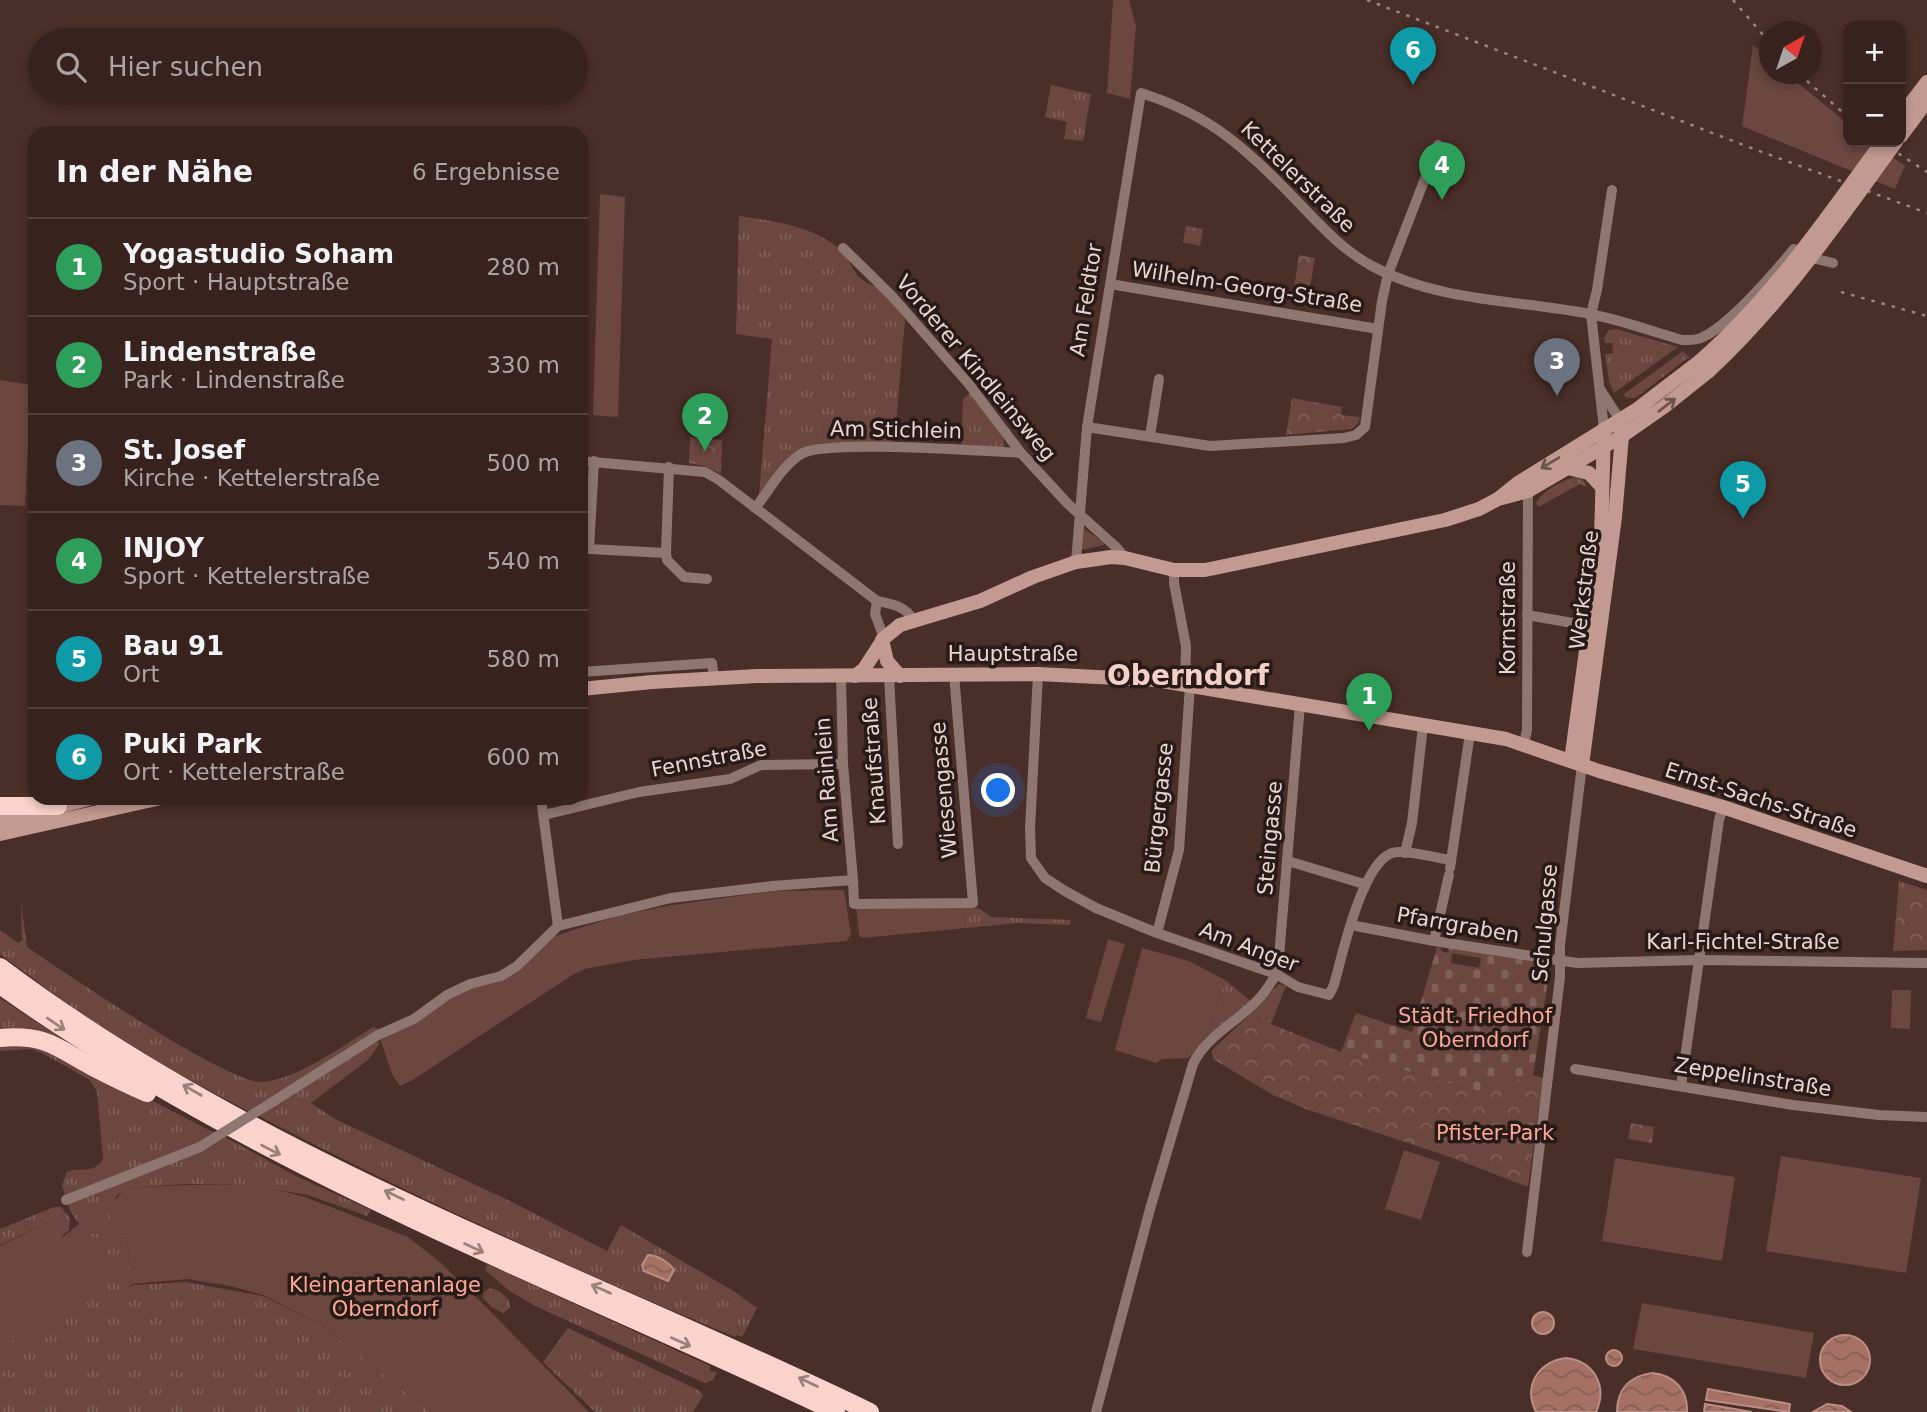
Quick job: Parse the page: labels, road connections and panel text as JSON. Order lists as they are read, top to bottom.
{
  "streets": {
    "main road": ["Werkstraße", "Hauptstraße", "Ernst-Sachs-Straße"],
    "street": [
      "Kettelerstraße",
      "Wilhelm-Georg-Straße",
      "Am Feldtor",
      "Vorderer Kindleinsweg",
      "Am Stichlein",
      "Kornstraße",
      "Fennstraße",
      "Knaufstraße",
      "Am Rainlein",
      "Wiesengasse",
      "Bürgergasse",
      "Steingasse",
      "Schulgasse",
      "Pfarrgraben",
      "Karl-Fichtel-Straße",
      "Am Anger",
      "Zeppelinstraße"
    ]
  },
  "crossings": [
    ["Kettelerstraße", "Am Feldtor"],
    ["Wilhelm-Georg-Straße", "Am Feldtor"],
    ["Am Feldtor", "Vorderer Kindleinsweg"],
    ["Vorderer Kindleinsweg", "Am Stichlein"],
    ["Werkstraße", "Hauptstraße"],
    ["Werkstraße", "Ernst-Sachs-Straße"],
    ["Werkstraße", "Schulgasse"],
    ["Kornstraße", "Hauptstraße"],
    ["Hauptstraße", "Knaufstraße"],
    ["Hauptstraße", "Am Rainlein"],
    ["Hauptstraße", "Wiesengasse"],
    ["Hauptstraße", "Ernst-Sachs-Straße"],
    ["Hauptstraße", "Bürgergasse"],
    ["Hauptstraße", "Steingasse"],
    ["Hauptstraße", "Schulgasse"],
    ["Hauptstraße", "Am Anger"],
    ["Fennstraße", "Am Rainlein"],
    ["Am Rainlein", "Wiesengasse"],
    ["Ernst-Sachs-Straße", "Schulgasse"],
    ["Bürgergasse", "Am Anger"],
    ["Steingasse", "Am Anger"],
    ["Schulgasse", "Pfarrgraben"],
    ["Schulgasse", "Karl-Fichtel-Straße"],
    ["Pfarrgraben", "Karl-Fichtel-Straße"],
    ["Pfarrgraben", "Am Anger"]
  ],
  "districts": ["Oberndorf"],
  "parks": ["Städt. Friedhof Oberndorf", "Pfister-Park", "Kleingartenanlage Oberndorf"],
  "north": "top right",
  "page": {
    "map_buttons": ["+", "−"],
    "pins": [
      "6",
      "4",
      "3",
      "2",
      "5",
      "1"
    ],
    "search": "Hier suchen",
    "heading": ["In der Nähe", "6 Ergebnisse"],
    "list": [
      {
        "mark": "1",
        "name": "Yogastudio Soham",
        "note": "Sport · Hauptstraße",
        "value": "280 m"
      },
      {
        "mark": "2",
        "name": "Lindenstraße",
        "note": "Park · Lindenstraße",
        "value": "330 m"
      },
      {
        "mark": "3",
        "name": "St. Josef",
        "note": "Kirche · Kettelerstraße",
        "value": "500 m"
      },
      {
        "mark": "4",
        "name": "INJOY",
        "note": "Sport · Kettelerstraße",
        "value": "540 m"
      },
      {
        "mark": "5",
        "name": "Bau 91",
        "note": "Ort",
        "value": "580 m"
      },
      {
        "mark": "6",
        "name": "Puki Park",
        "note": "Ort · Kettelerstraße",
        "value": "600 m"
      }
    ]
  }
}
